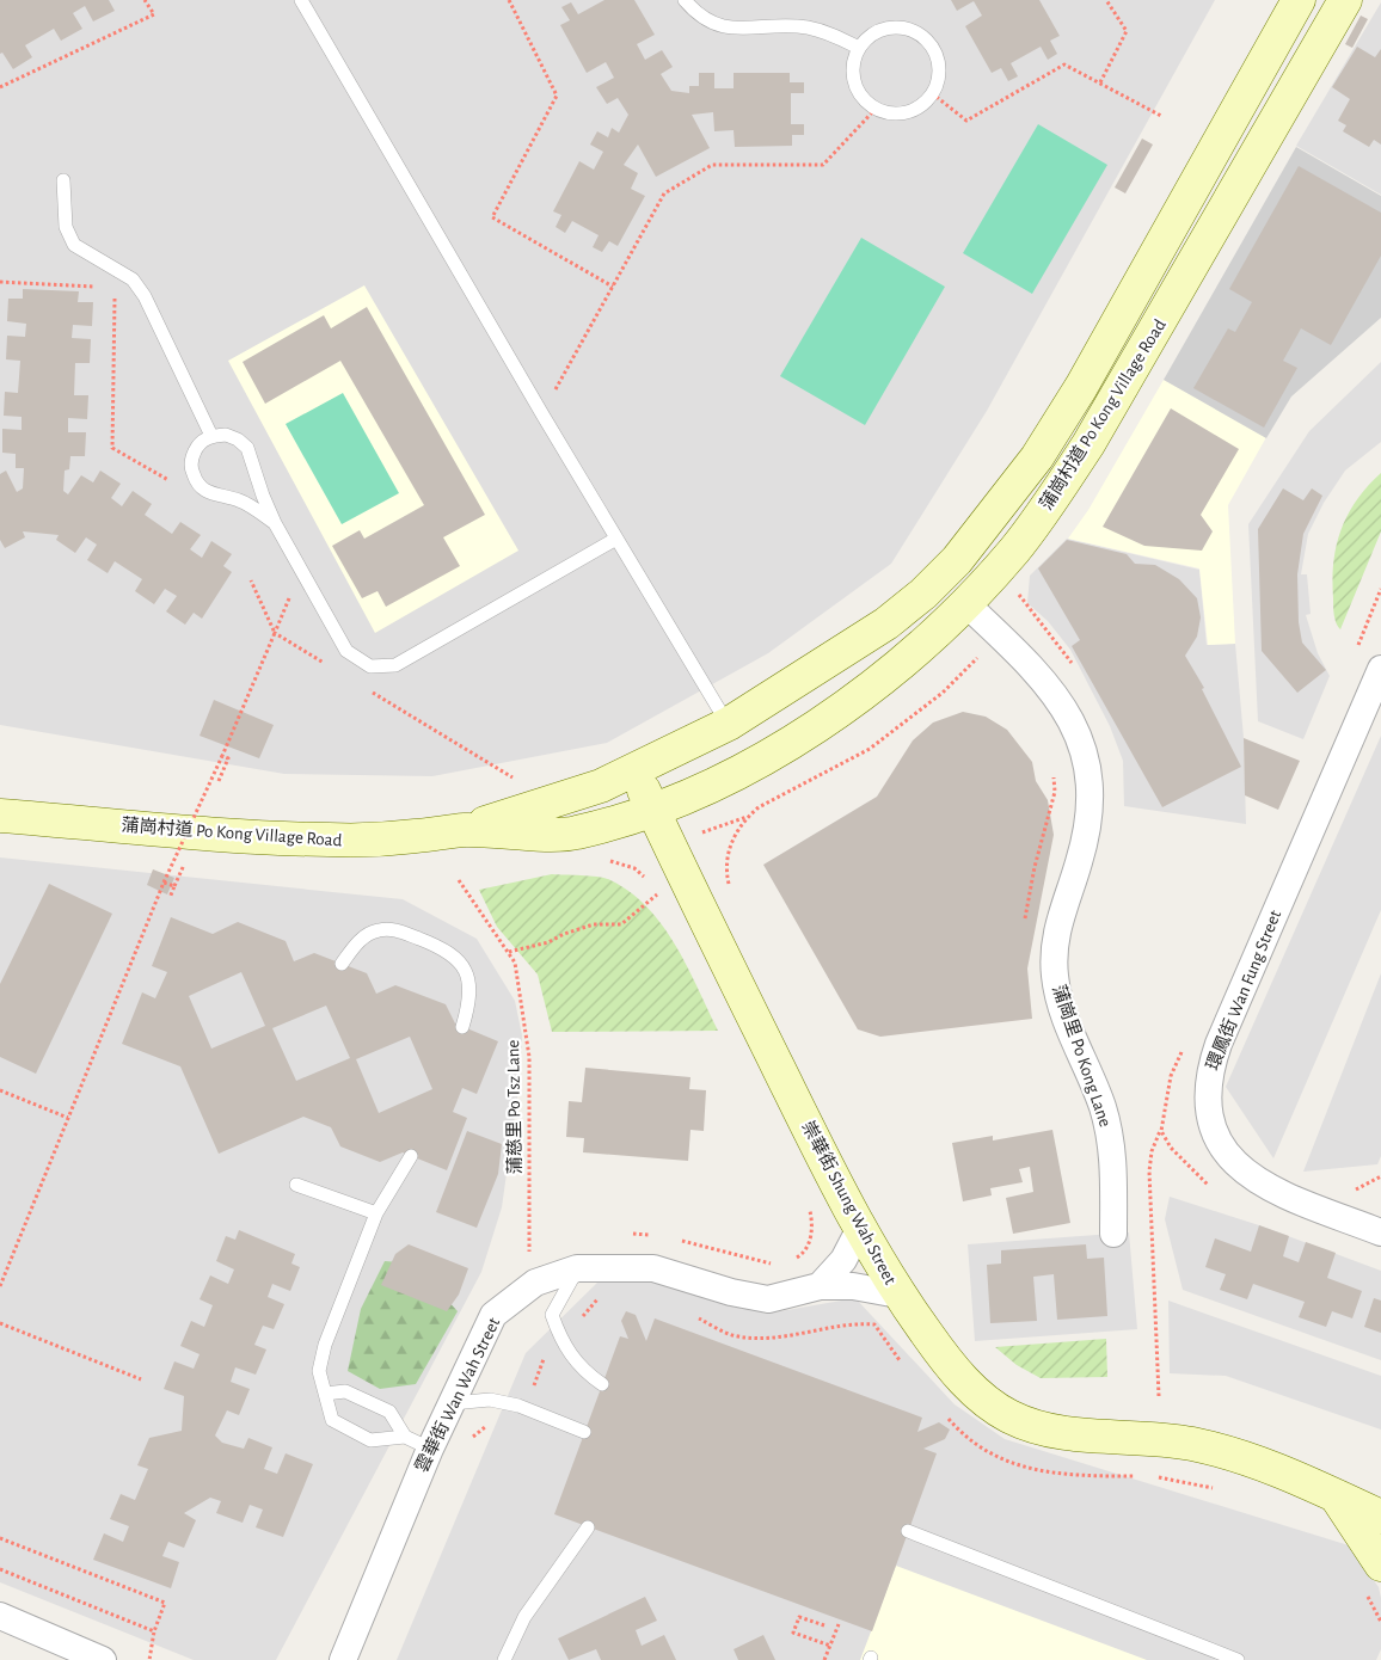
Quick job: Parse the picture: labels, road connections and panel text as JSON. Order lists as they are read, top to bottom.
{
  "streets": {
    "main road": ["蒲崗村道 Po Kong Village Road", "崇華街 Shung Wah Street"],
    "street": ["環鳳街 Wan Fung Street", "蒲崗里 Po Kong Lane", "雲華街 Wan Wah Street"],
    "path": ["蒲慈里 Po Tsz Lane"]
  },
  "crossings": [
    ["蒲崗村道 Po Kong Village Road", "蒲崗里 Po Kong Lane"],
    ["蒲崗村道 Po Kong Village Road", "崇華街 Shung Wah Street"],
    ["崇華街 Shung Wah Street", "雲華街 Wan Wah Street"]
  ]
}
